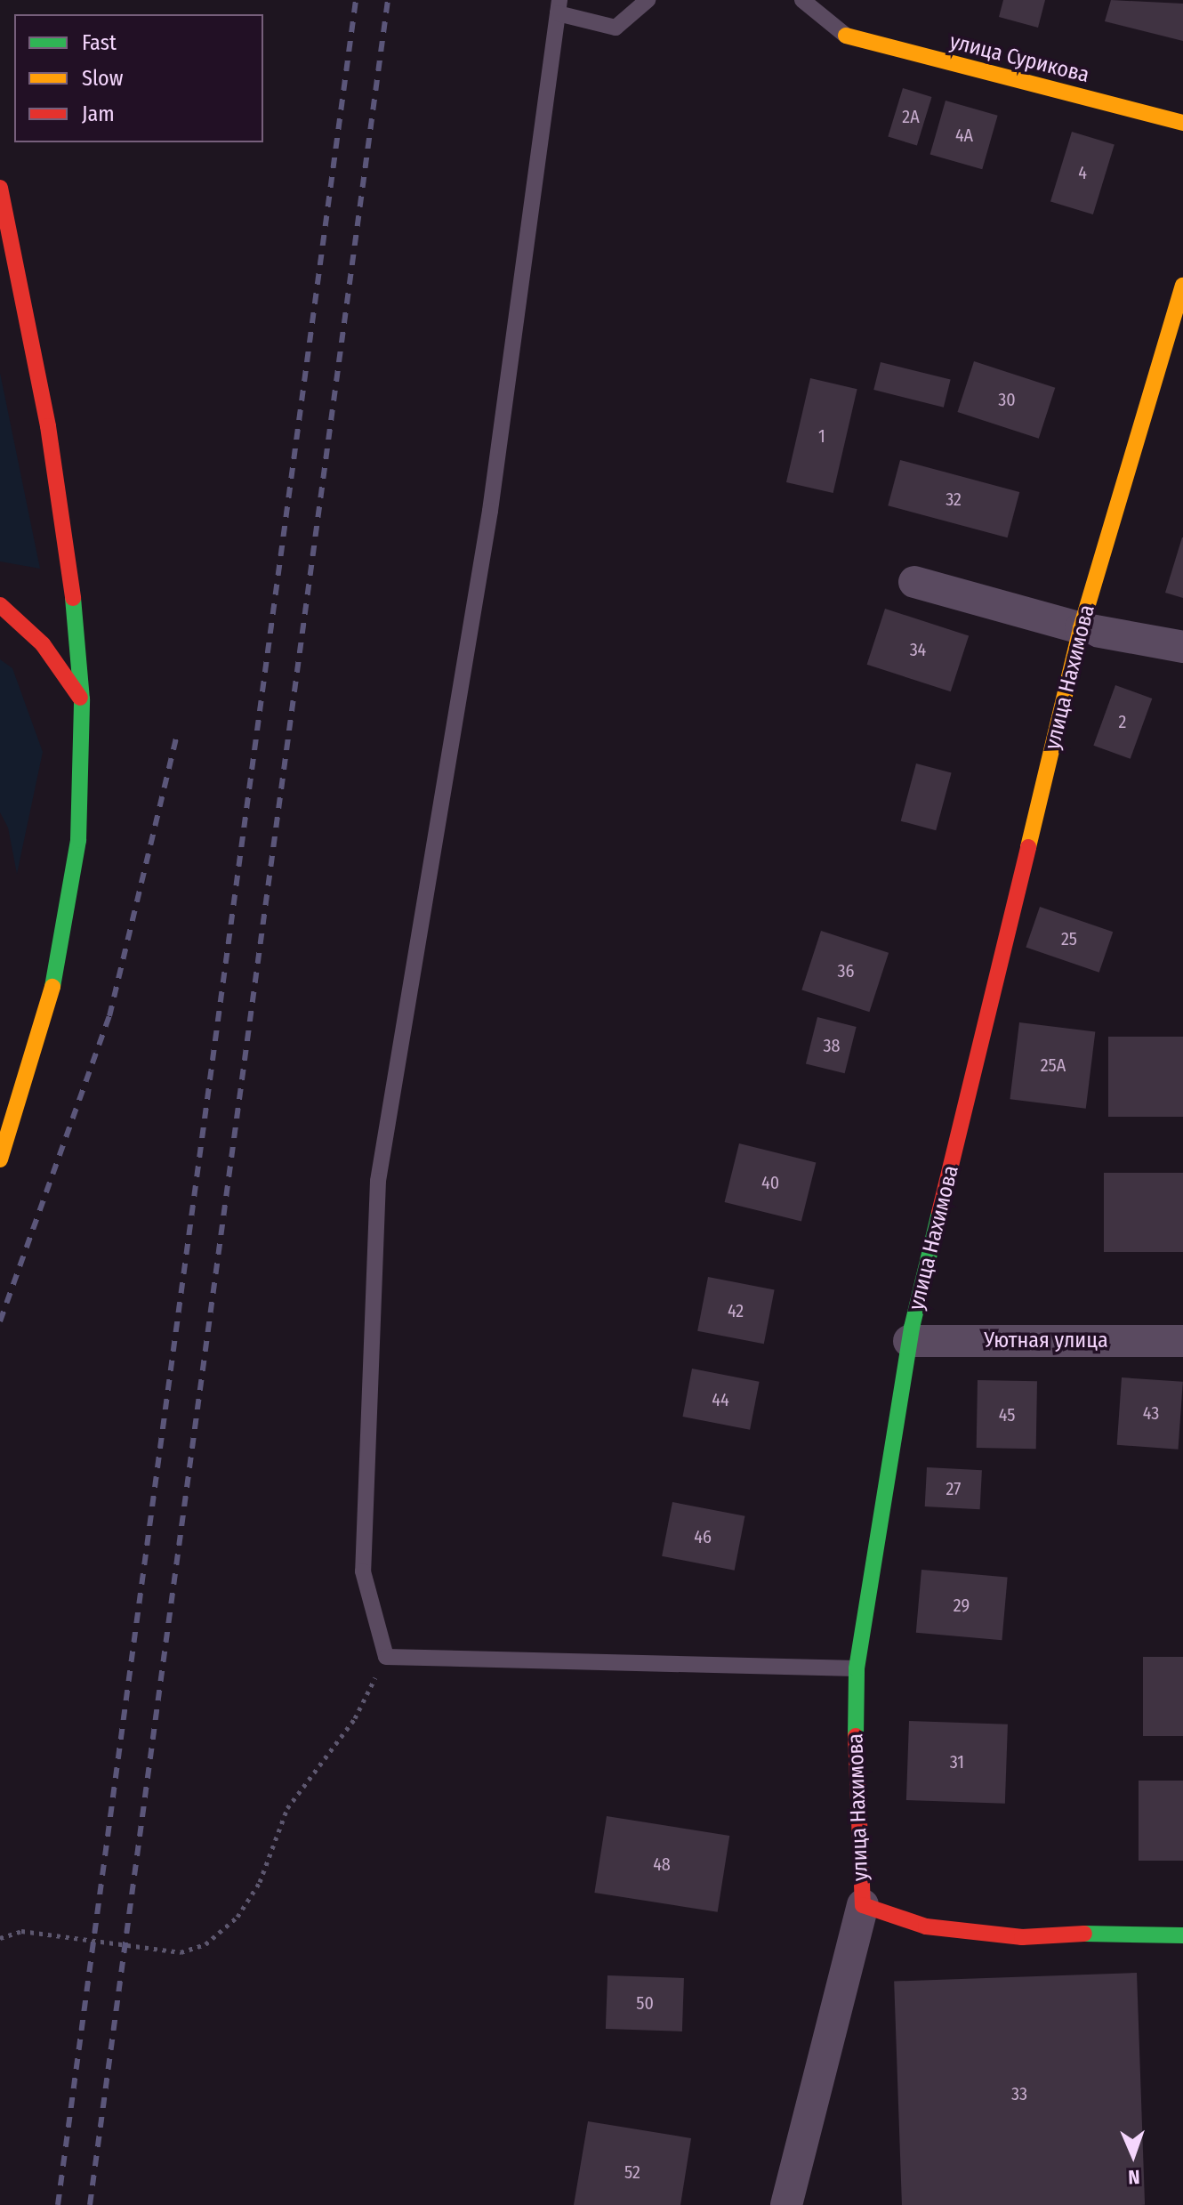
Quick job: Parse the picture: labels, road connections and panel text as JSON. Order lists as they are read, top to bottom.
{
  "streets": {
    "street": ["улица Сурикова", "улица Нахимова", "Уютная улица"]
  },
  "crossings": [
    ["улица Нахимова", "Уютная улица"]
  ],
  "house_numbers": [
    "2А",
    "4А",
    "4",
    "30",
    "1",
    "32",
    "34",
    "2",
    "25",
    "36",
    "38",
    "25А",
    "40",
    "42",
    "44",
    "43",
    "45",
    "27",
    "46",
    "29",
    "31",
    "48",
    "50",
    "33",
    "52"
  ],
  "legend": ["Fast", "Slow", "Jam"],
  "north": "bottom"
}
